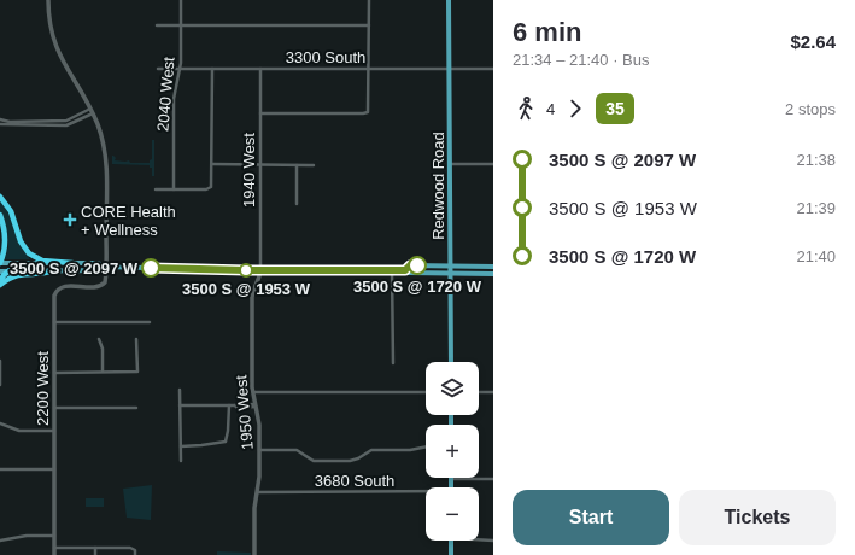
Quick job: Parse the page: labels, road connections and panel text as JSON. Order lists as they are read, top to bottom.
{
  "streets": {
    "main road": ["Redwood Road"],
    "street": [
      "3300 South",
      "2040 West",
      "1940 West",
      "2200 West",
      "1950 West",
      "3680 South"
    ]
  },
  "crossings": [
    ["3300 South", "2040 West"],
    ["3300 South", "1940 West"],
    ["3300 South", "Redwood Road"],
    ["1940 West", "1950 West"],
    ["1950 West", "3680 South"]
  ],
  "places": {
    "health": ["CORE Health + Wellness"],
    "other": ["3500 S @ 1720 W", "3500 S @ 2097 W", "3500 S @ 1953 W"]
  },
  "lines": ["bus line 35"],
  "page": {
    "heading": ["6 min", "21:34 – 21:40 · Bus", "$2.64"],
    "legs": ["4", "35", "2 stops"],
    "list": [
      {
        "name": "3500 S @ 2097 W",
        "value": "21:38"
      },
      {
        "name": "3500 S @ 1953 W",
        "value": "21:39"
      },
      {
        "name": "3500 S @ 1720 W",
        "value": "21:40"
      }
    ],
    "map_buttons": ["+", "−"],
    "buttons": ["Start", "Tickets"]
  }
}
